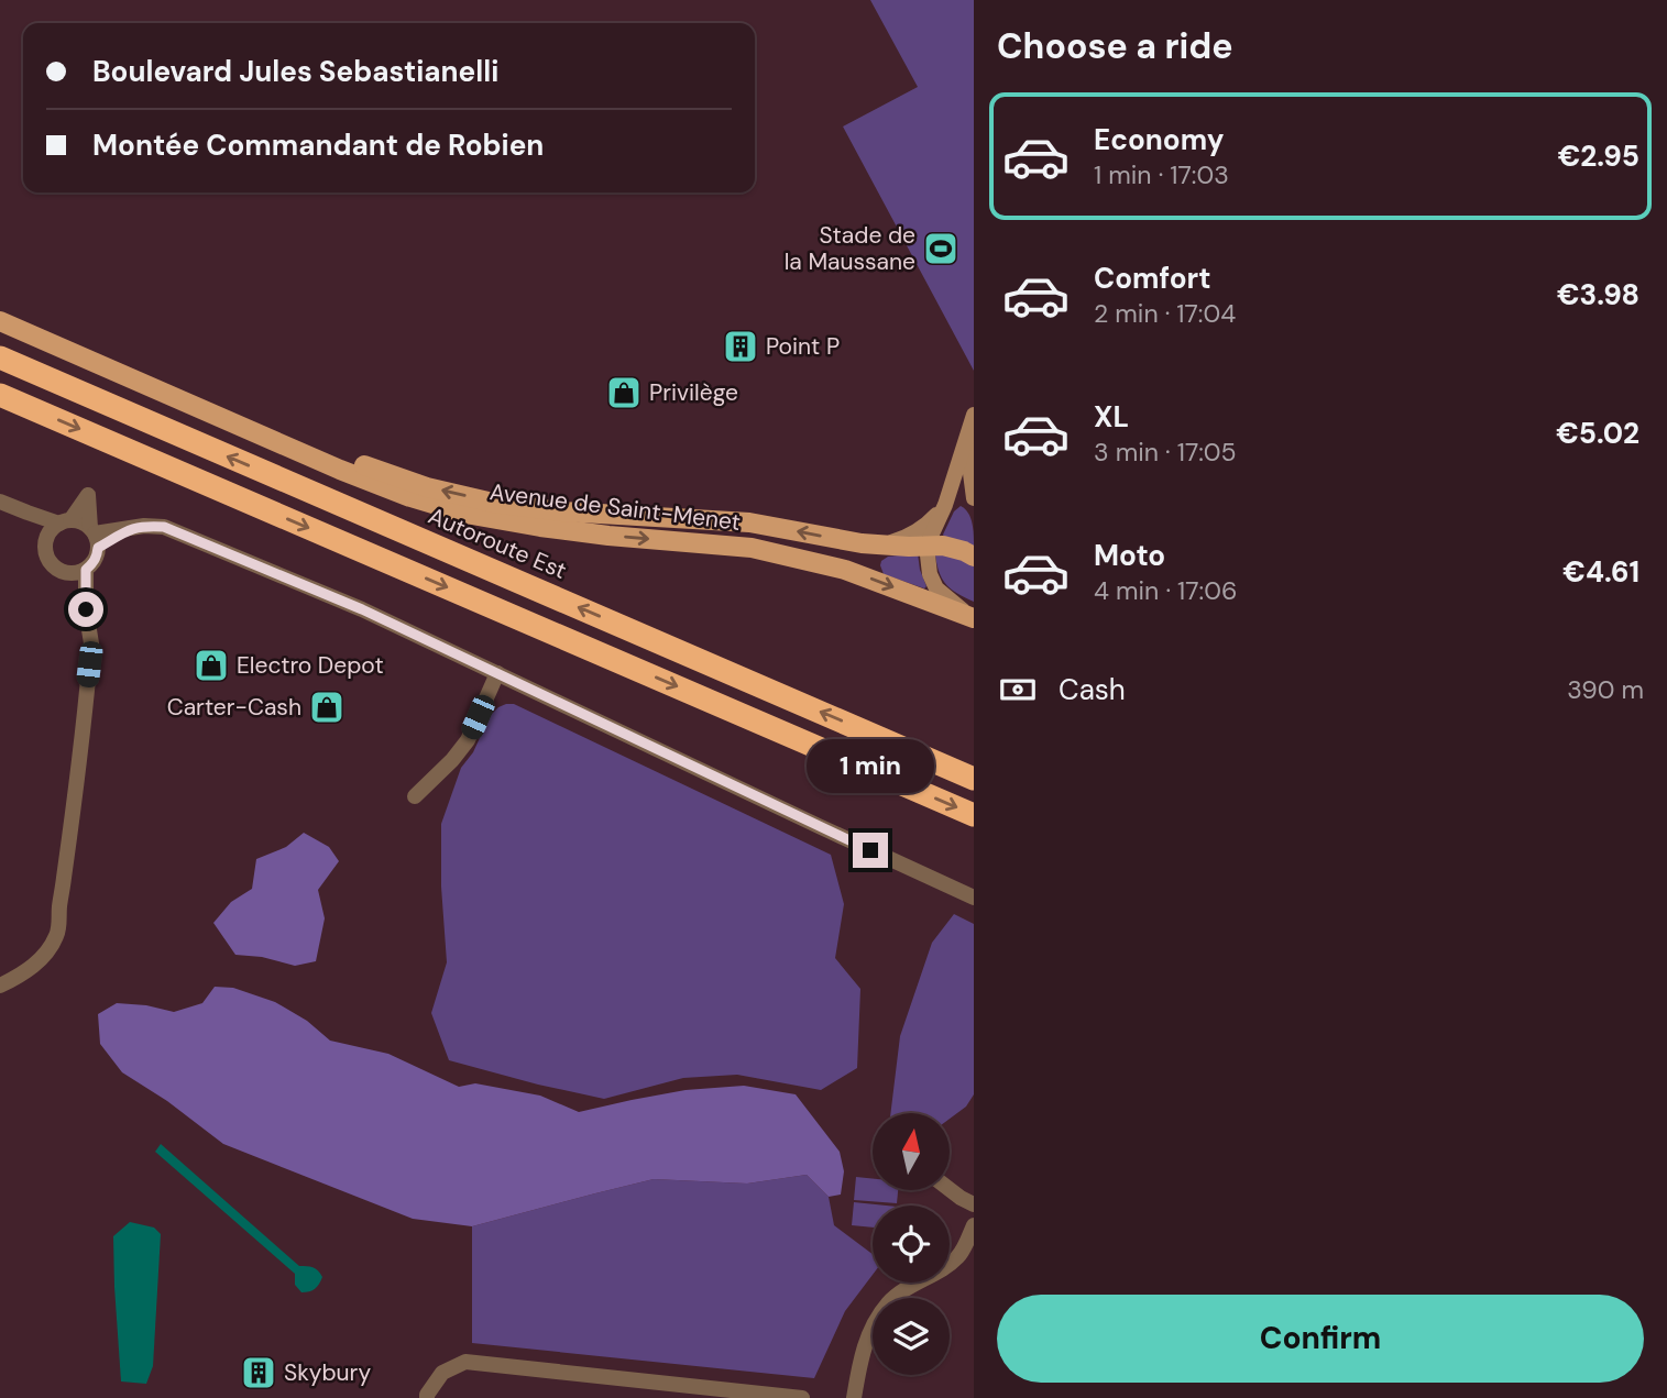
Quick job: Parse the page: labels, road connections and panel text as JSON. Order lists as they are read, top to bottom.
{
  "streets": {
    "highway": ["Autoroute Est"],
    "main road": ["Avenue de Saint-Menet"]
  },
  "places": {
    "sports": ["Stade de la Maussane"],
    "building": ["Point P", "Skybury"],
    "shop": ["Privilège", "Electro Depot", "Carter-Cash"]
  },
  "north": "top",
  "page": {
    "heading": "Choose a ride",
    "banner": ["Boulevard Jules Sebastianelli", "Montée Commandant de Robien"],
    "list": [
      {
        "name": "Economy",
        "note": "1 min · 17:03",
        "value": "€2.95"
      },
      {
        "name": "Comfort",
        "note": "2 min · 17:04",
        "value": "€3.98"
      },
      {
        "name": "XL",
        "note": "3 min · 17:05",
        "value": "€5.02"
      },
      {
        "name": "Moto",
        "note": "4 min · 17:06",
        "value": "€4.61"
      }
    ],
    "pay": ["Cash", "390 m"],
    "bubble": "1 min",
    "buttons": "Confirm"
  }
}
